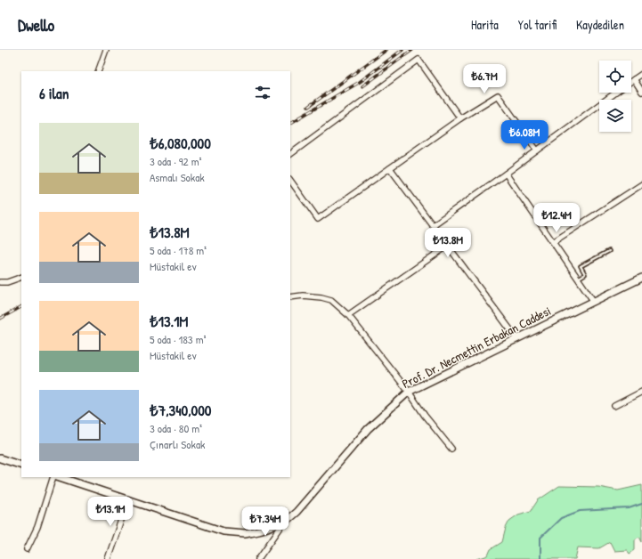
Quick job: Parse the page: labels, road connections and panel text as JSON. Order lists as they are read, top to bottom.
{
  "streets": {
    "street": ["Prof. Dr. Necmettin Erbakan Caddesi"]
  },
  "page": {
    "header": "Dwello",
    "nav": ["Harita", "Yol tarifi", "Kaydedilen"],
    "price": [
      "₺6.7M",
      "₺6.08M",
      "₺12.4M",
      "₺13.8M",
      "₺13.1M",
      "₺7.34M"
    ],
    "heading": "6 ilan",
    "list": [
      {
        "name": "₺6,080,000",
        "note": "3 oda · 92 m² · Asmalı Sokak"
      },
      {
        "name": "₺13.8M",
        "note": "5 oda · 178 m² · Müstakil ev"
      },
      {
        "name": "₺13.1M",
        "note": "5 oda · 183 m² · Müstakil ev"
      },
      {
        "name": "₺7,340,000",
        "note": "3 oda · 80 m² · Çınarlı Sokak"
      }
    ]
  }
}
